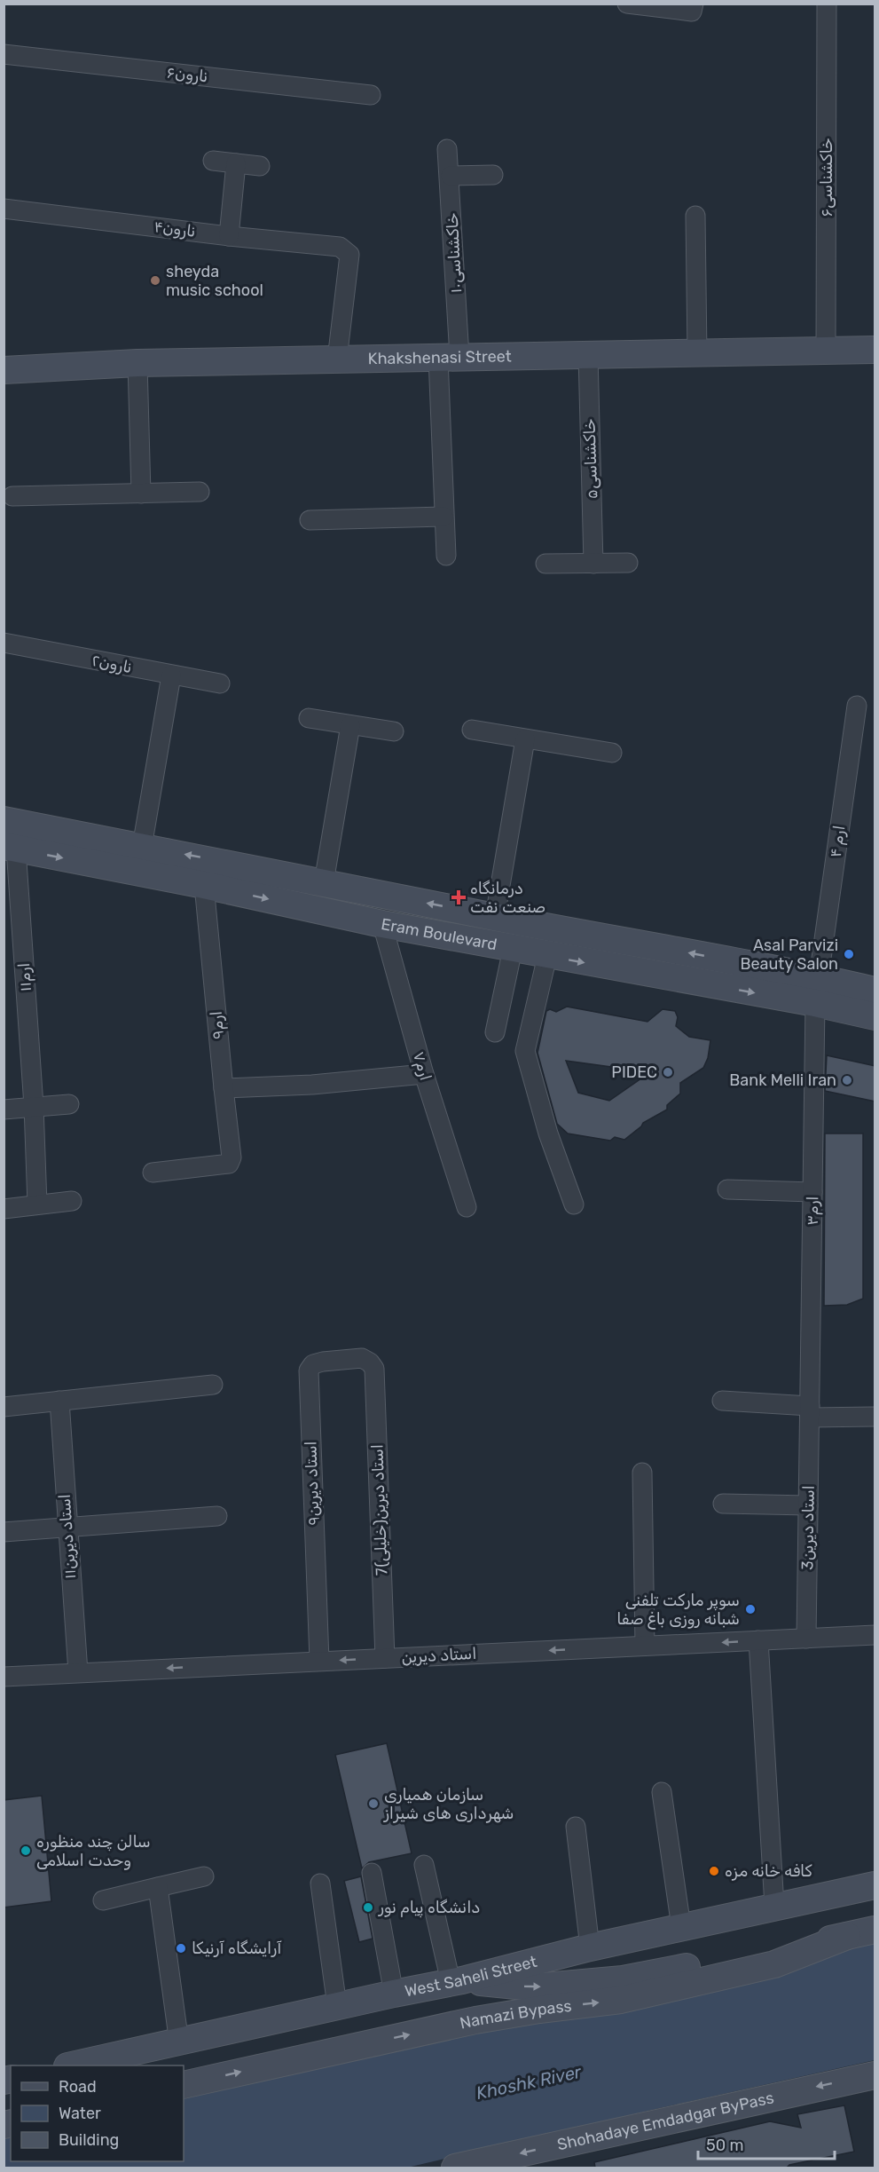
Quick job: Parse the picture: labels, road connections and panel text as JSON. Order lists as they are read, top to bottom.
{
  "streets": {
    "main road": [
      "Khakshenasi Street",
      "Eram Boulevard",
      "West Saheli Street",
      "Namazi Bypass",
      "Shohadaye Emdadgar ByPass"
    ],
    "street": [
      "نارون۶",
      "خاکشناسی۶",
      "نارون۴",
      "خاکشناسی۱۰",
      "خاکشناسی۵",
      "نارون۲",
      "ارم ۴",
      "ارم۱۱",
      "ارم۹",
      "ارم۷",
      "ارم۳",
      "استاد دیرین۹",
      "7استاد دیرین(خلیلی)",
      "3استاد دیرین",
      "استاد دیرین۱۱",
      "استاد دیرین"
    ]
  },
  "crossings": [
    ["خاکشناسی۶", "Khakshenasi Street"],
    ["نارون۴", "Khakshenasi Street"],
    ["خاکشناسی۱۰", "Khakshenasi Street"],
    ["Khakshenasi Street", "خاکشناسی۵"],
    ["ارم ۴", "Eram Boulevard"],
    ["Eram Boulevard", "ارم۱۱"],
    ["Eram Boulevard", "ارم۹"],
    ["Eram Boulevard", "ارم۷"],
    ["Eram Boulevard", "ارم۳"],
    ["ارم۳", "3استاد دیرین"],
    ["استاد دیرین۹", "7استاد دیرین(خلیلی)"],
    ["استاد دیرین۹", "استاد دیرین"],
    ["7استاد دیرین(خلیلی)", "استاد دیرین"],
    ["3استاد دیرین", "استاد دیرین"],
    ["استاد دیرین۱۱", "استاد دیرین"]
  ],
  "one_way": ["استاد دیرین"],
  "water": ["Khoshk River"],
  "places": {
    "other": [
      "sheyda music school",
      "Asal Parvizi Beauty Salon",
      "PIDEC",
      "Bank Melli Iran",
      "سوپر مارکت تلفنی شبانه روزی باغ صفا",
      "سازمان همیاری شهرداری های شیراز",
      "سالن چند منظوره وحدت اسلامی",
      "کافه خانه مزه",
      "دانشگاه پیام نور",
      "آرایشگاه آرنیکا"
    ],
    "health": ["درمانگاه صنعت نفت"]
  },
  "legend": ["Road", "Water", "Building"],
  "scale_bar": "50 m"
}
